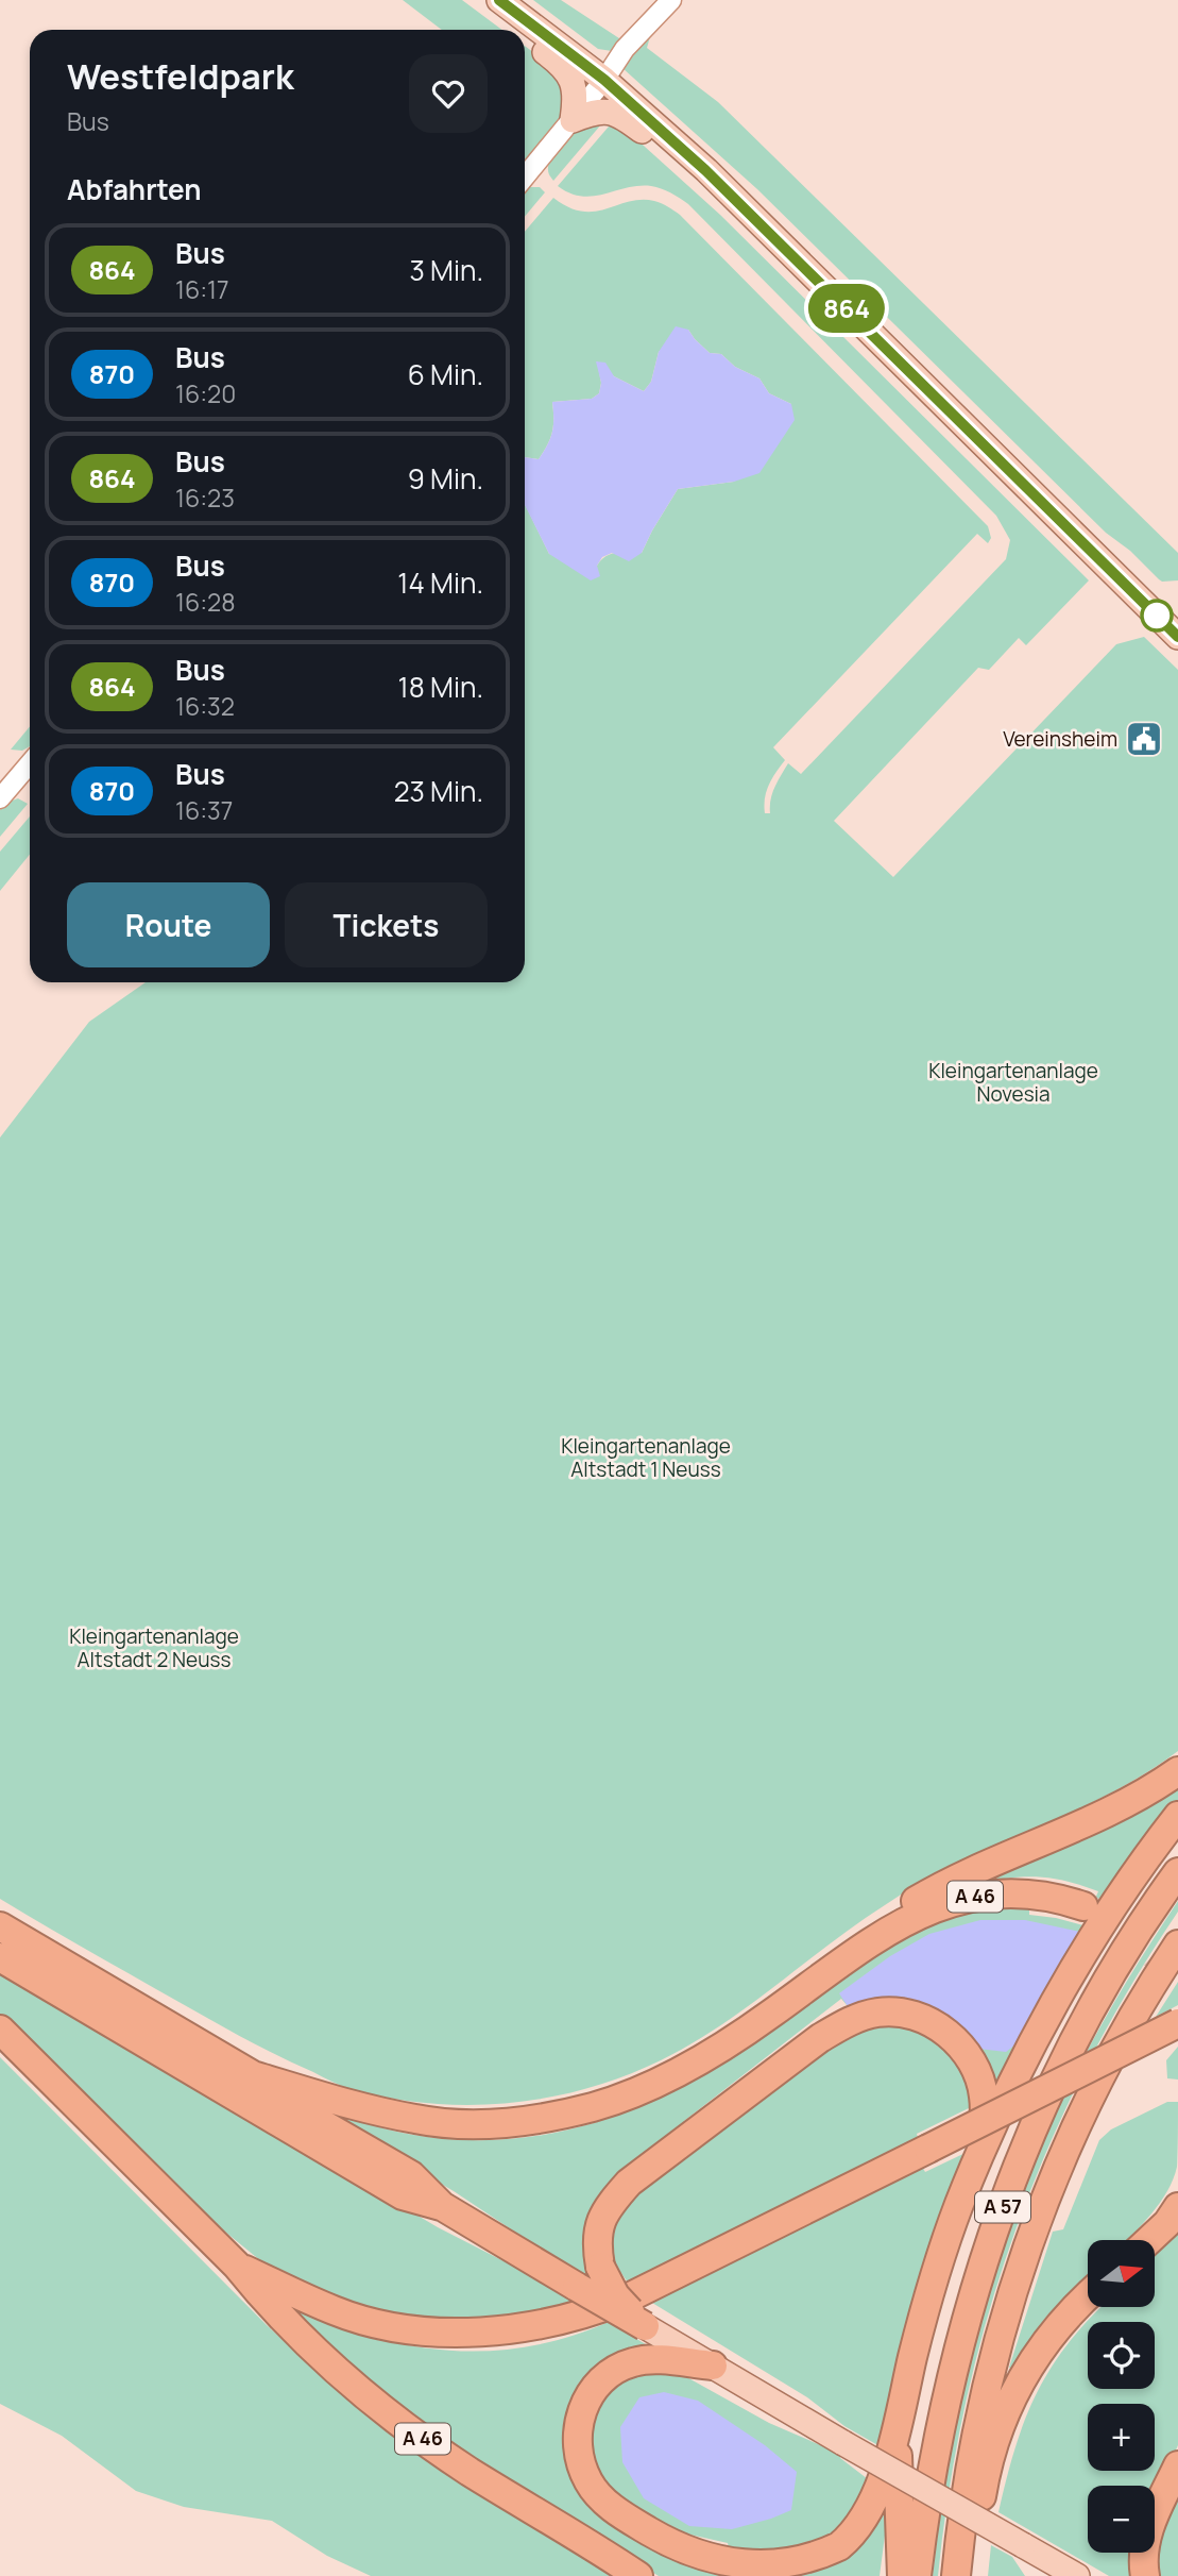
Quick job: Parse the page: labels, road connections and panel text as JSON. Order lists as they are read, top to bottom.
{
  "streets": {
    "highway": ["A 46", "A 57"]
  },
  "parks": ["Kleingartenanlage Novesia", "Kleingartenanlage Altstadt 1 Neuss", "Kleingartenanlage Altstadt 2 Neuss"],
  "places": {
    "public building": ["Vereinsheim"]
  },
  "lines": ["bus line 864"],
  "north": "right",
  "page": {
    "on_map": "864",
    "heading": [
      ["Westfeldpark", "Bus"],
      "Abfahrten"
    ],
    "list": [
      {
        "mark": "864",
        "name": "Bus",
        "note": "16:17",
        "value": "3 Min."
      },
      {
        "mark": "870",
        "name": "Bus",
        "note": "16:20",
        "value": "6 Min."
      },
      {
        "mark": "864",
        "name": "Bus",
        "note": "16:23",
        "value": "9 Min."
      },
      {
        "mark": "870",
        "name": "Bus",
        "note": "16:28",
        "value": "14 Min."
      },
      {
        "mark": "864",
        "name": "Bus",
        "note": "16:32",
        "value": "18 Min."
      },
      {
        "mark": "870",
        "name": "Bus",
        "note": "16:37",
        "value": "23 Min."
      }
    ],
    "buttons": ["Route", "Tickets"],
    "map_buttons": ["+", "−"]
  }
}
